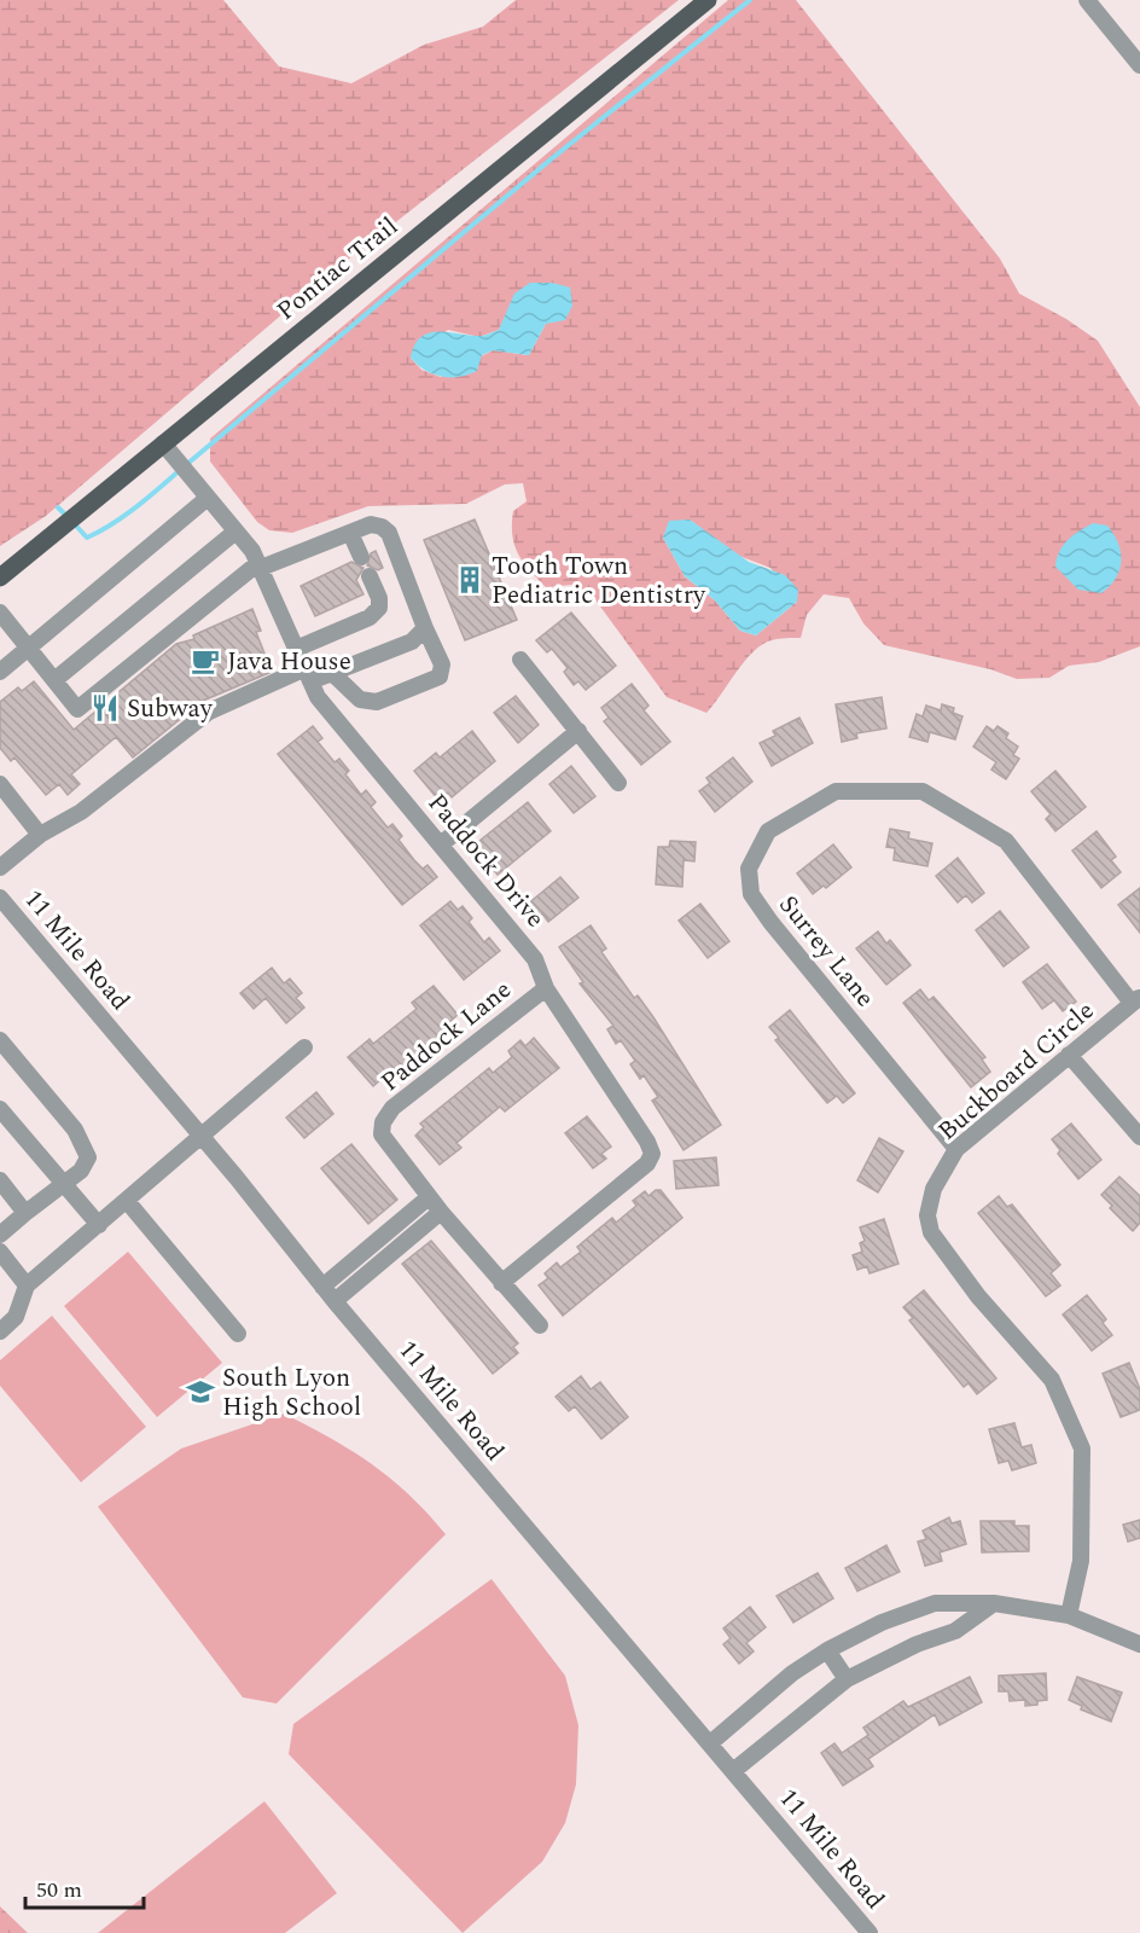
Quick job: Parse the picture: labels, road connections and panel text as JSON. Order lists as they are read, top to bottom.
{
  "streets": {
    "main road": ["Pontiac Trail"],
    "street": [
      "Paddock Drive",
      "11 Mile Road",
      "Surrey Lane",
      "Paddock Lane",
      "Buckboard Circle"
    ]
  },
  "crossings": [
    ["Pontiac Trail", "Paddock Drive"],
    ["Paddock Drive", "Paddock Lane"],
    ["Surrey Lane", "Buckboard Circle"]
  ],
  "places": {
    "building": ["Tooth Town Pediatric Dentistry"],
    "cafe": ["Java House"],
    "restaurant": ["Subway"],
    "school or university": ["South Lyon High School"]
  },
  "scale_bar": "50 m"
}
